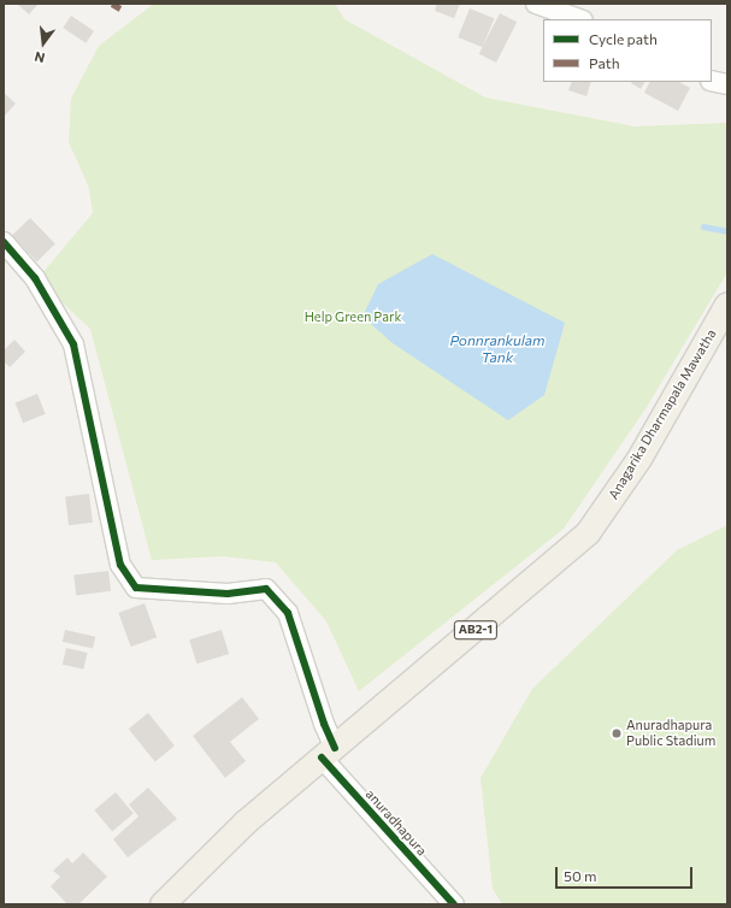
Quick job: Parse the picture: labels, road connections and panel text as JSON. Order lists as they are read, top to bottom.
{
  "streets": {
    "main road": ["Anagarika Dharmapala Mawatha", "AB2-1"],
    "street": ["anuradhapura"]
  },
  "crossings": [
    ["Anagarika Dharmapala Mawatha", "anuradhapura"]
  ],
  "water": ["Ponnrankulam Tank"],
  "parks": ["Help Green Park"],
  "places": ["Anuradhapura Public Stadium"],
  "legend": ["Cycle path", "Path"],
  "scale_bar": "50 m",
  "north": "bottom"
}
